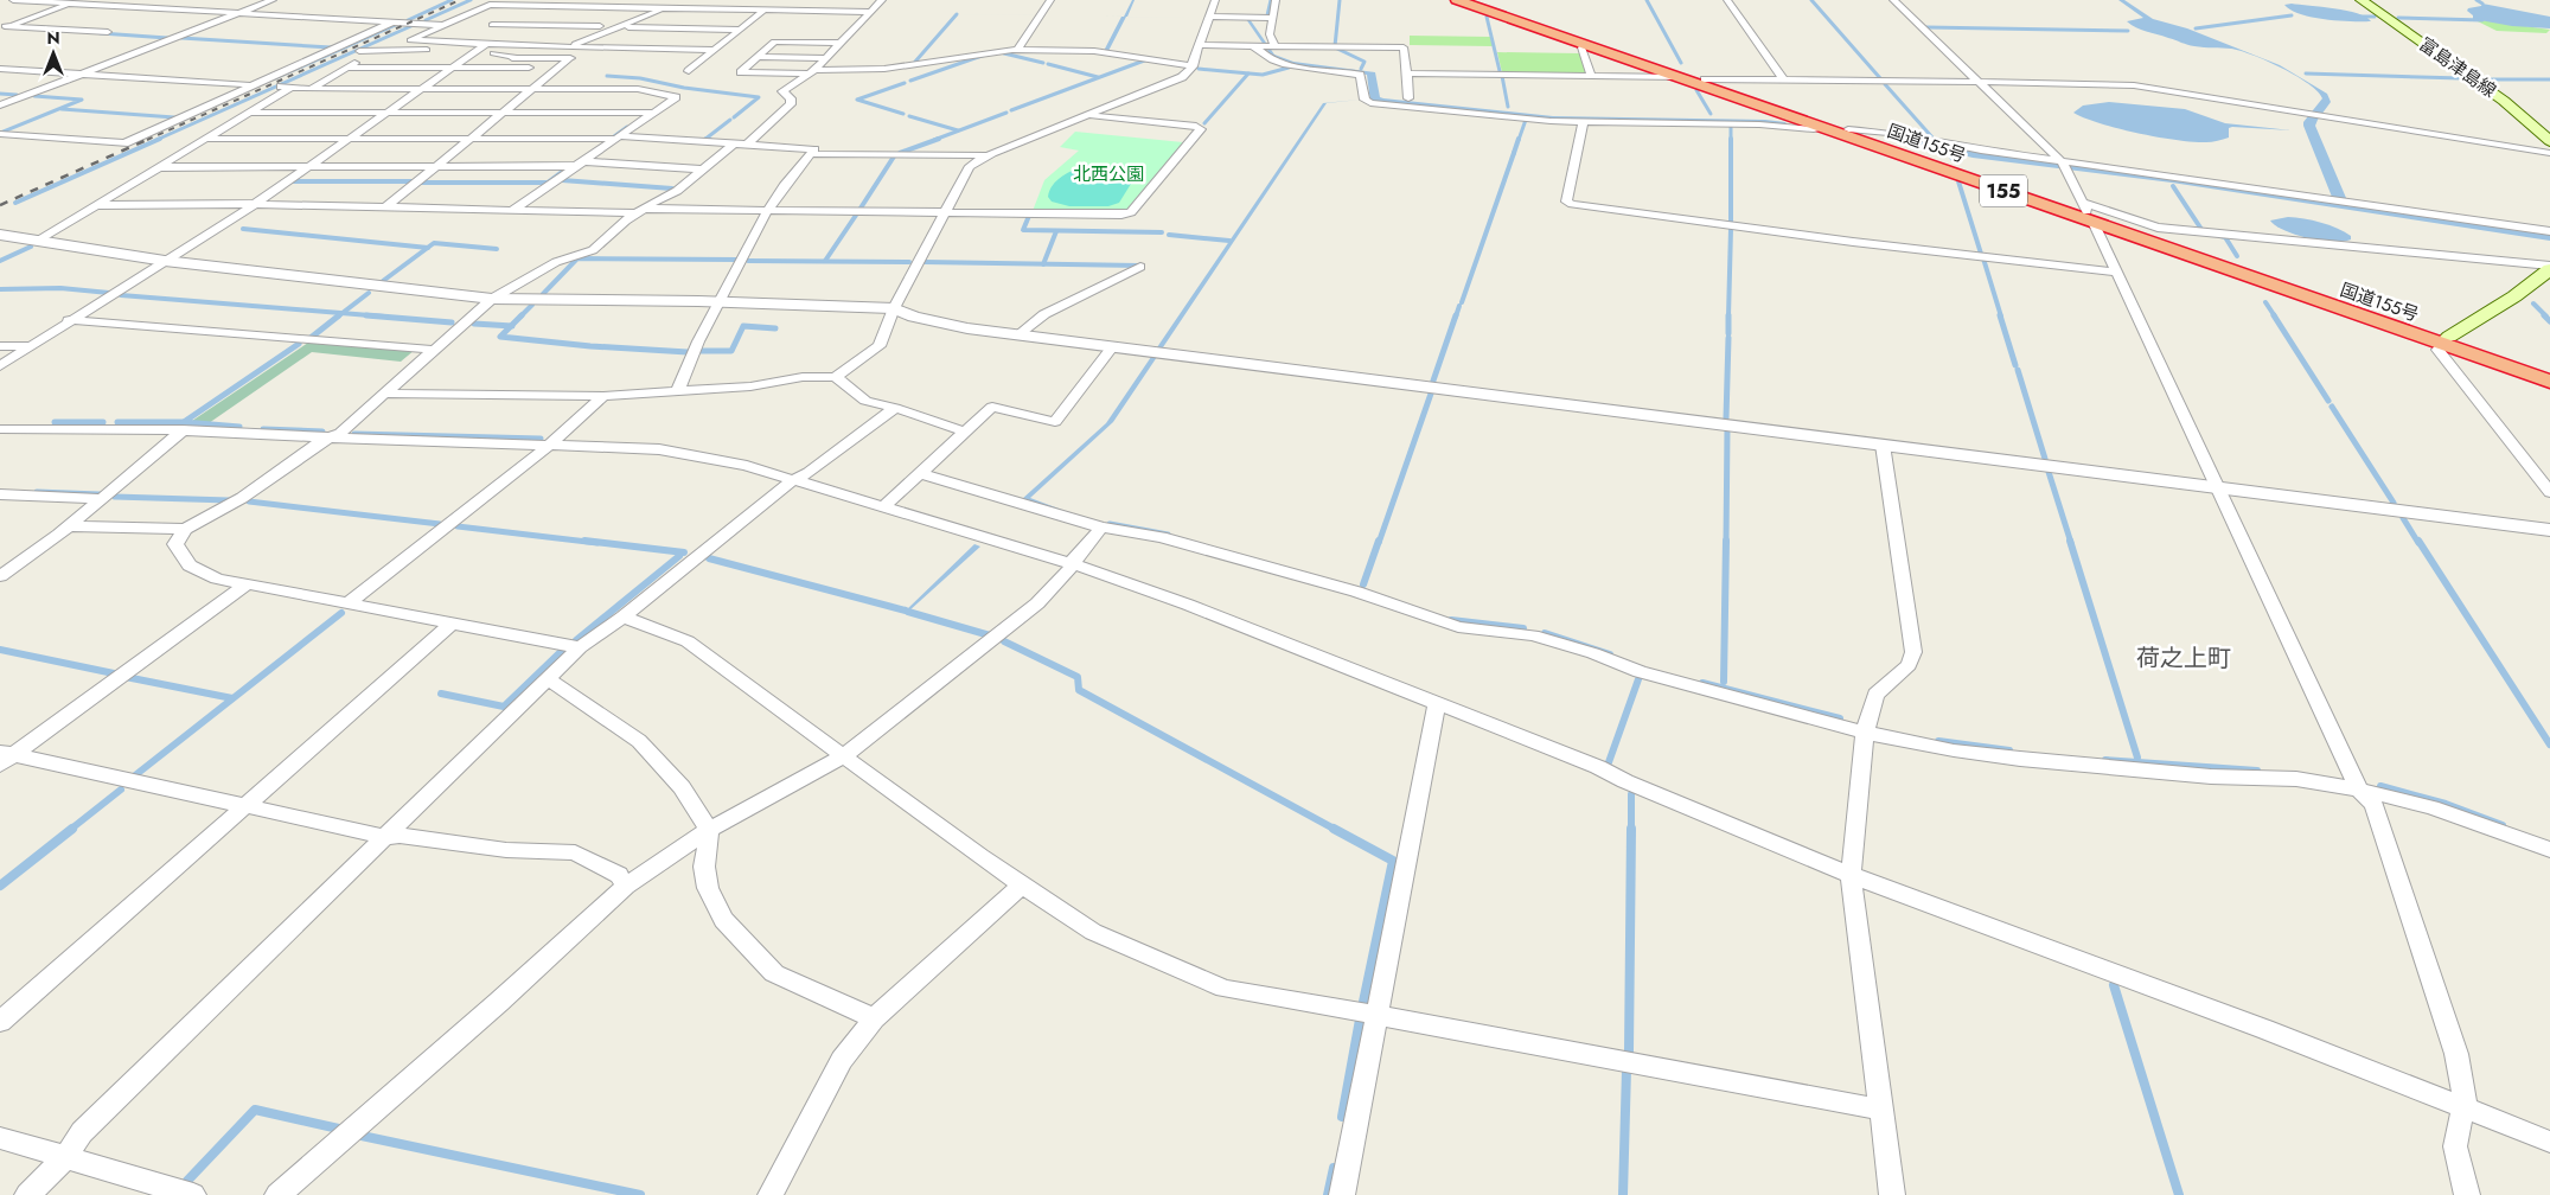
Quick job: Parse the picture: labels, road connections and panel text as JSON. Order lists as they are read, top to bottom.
{
  "streets": {
    "highway": ["国道155号", "155"],
    "main road": ["富島津島線"]
  },
  "districts": ["荷之上町"],
  "parks": ["北西公園"],
  "north": "top"
}
